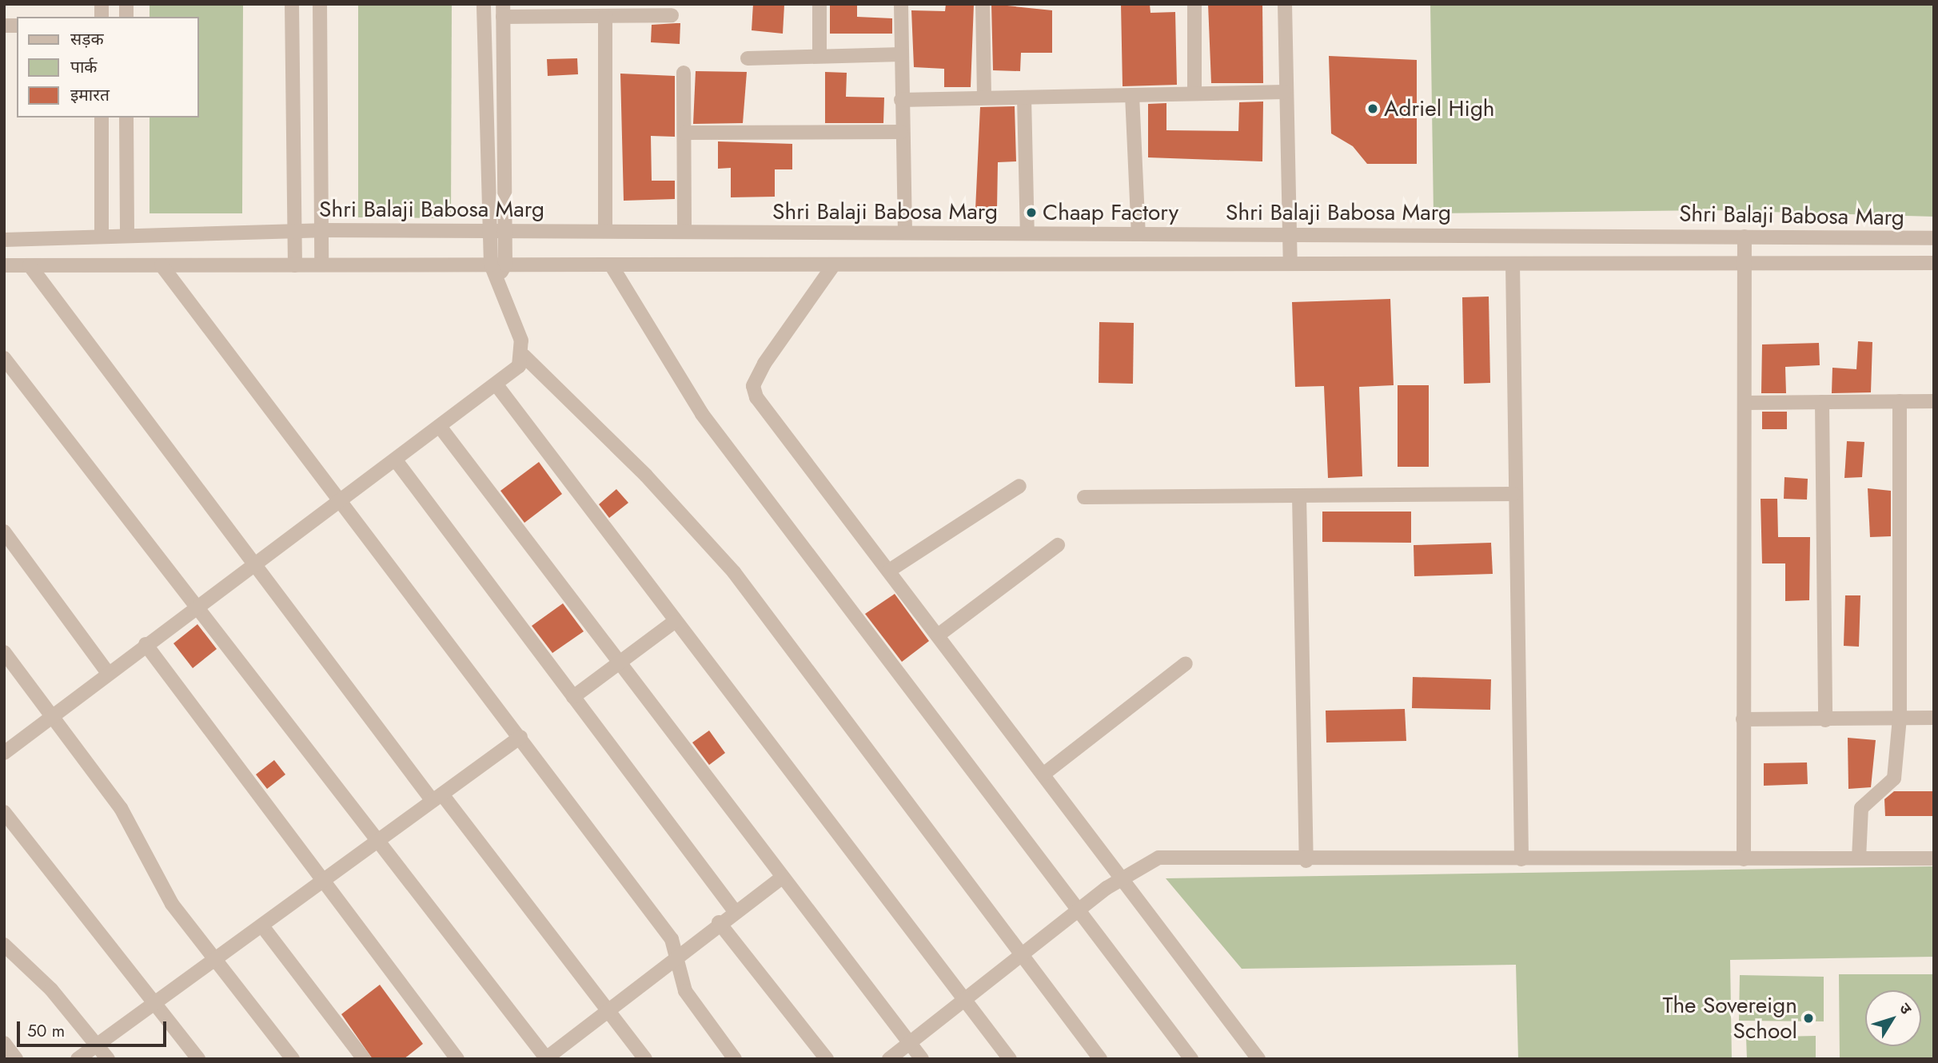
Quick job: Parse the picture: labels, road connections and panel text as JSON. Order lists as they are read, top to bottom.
{
  "streets": {
    "street": ["Shri Balaji Babosa Marg"]
  },
  "places": ["Adriel High", "Chaap Factory", "The Sovereign School"],
  "legend": ["सड़क", "पार्क", "इमारत"],
  "scale_bar": "50 m",
  "north": "top right"
}
